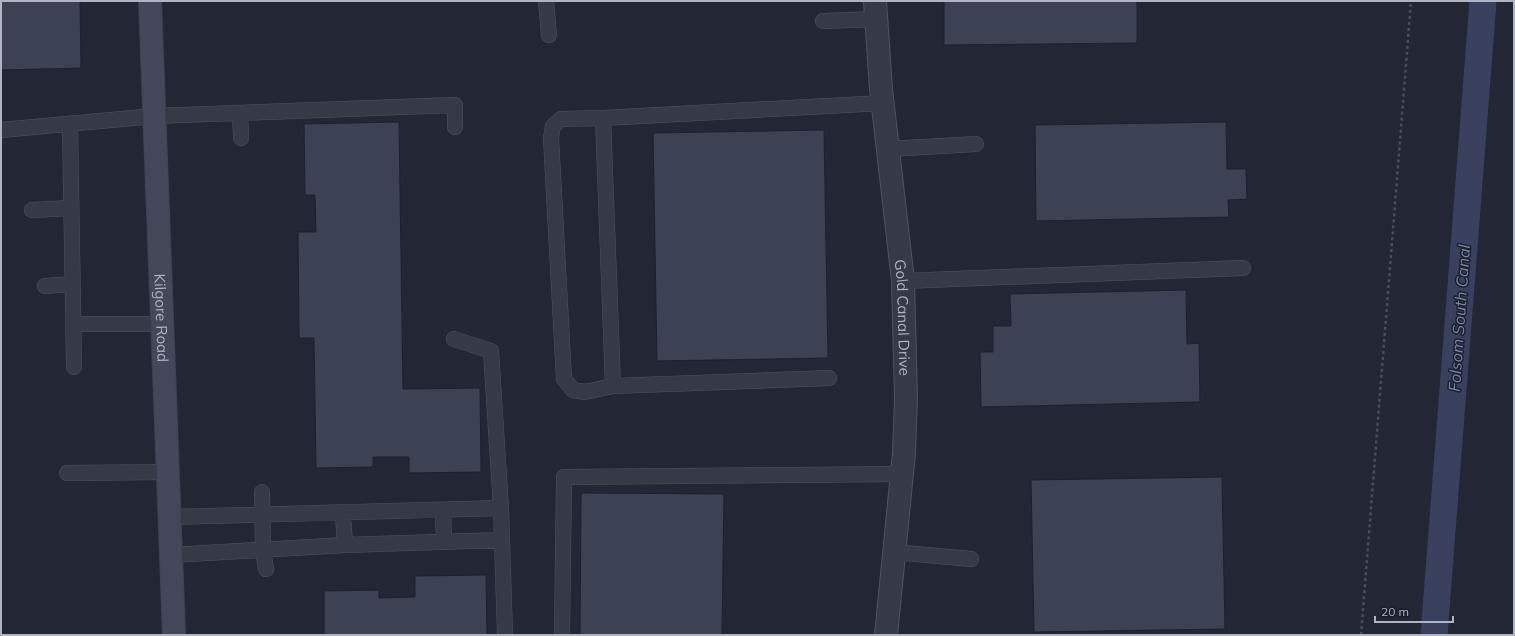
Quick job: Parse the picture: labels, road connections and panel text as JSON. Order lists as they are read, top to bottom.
{
  "streets": {
    "street": ["Kilgore Road", "Gold Canal Drive"]
  },
  "water": ["Folsom South Canal"],
  "scale_bar": "20 m"
}
